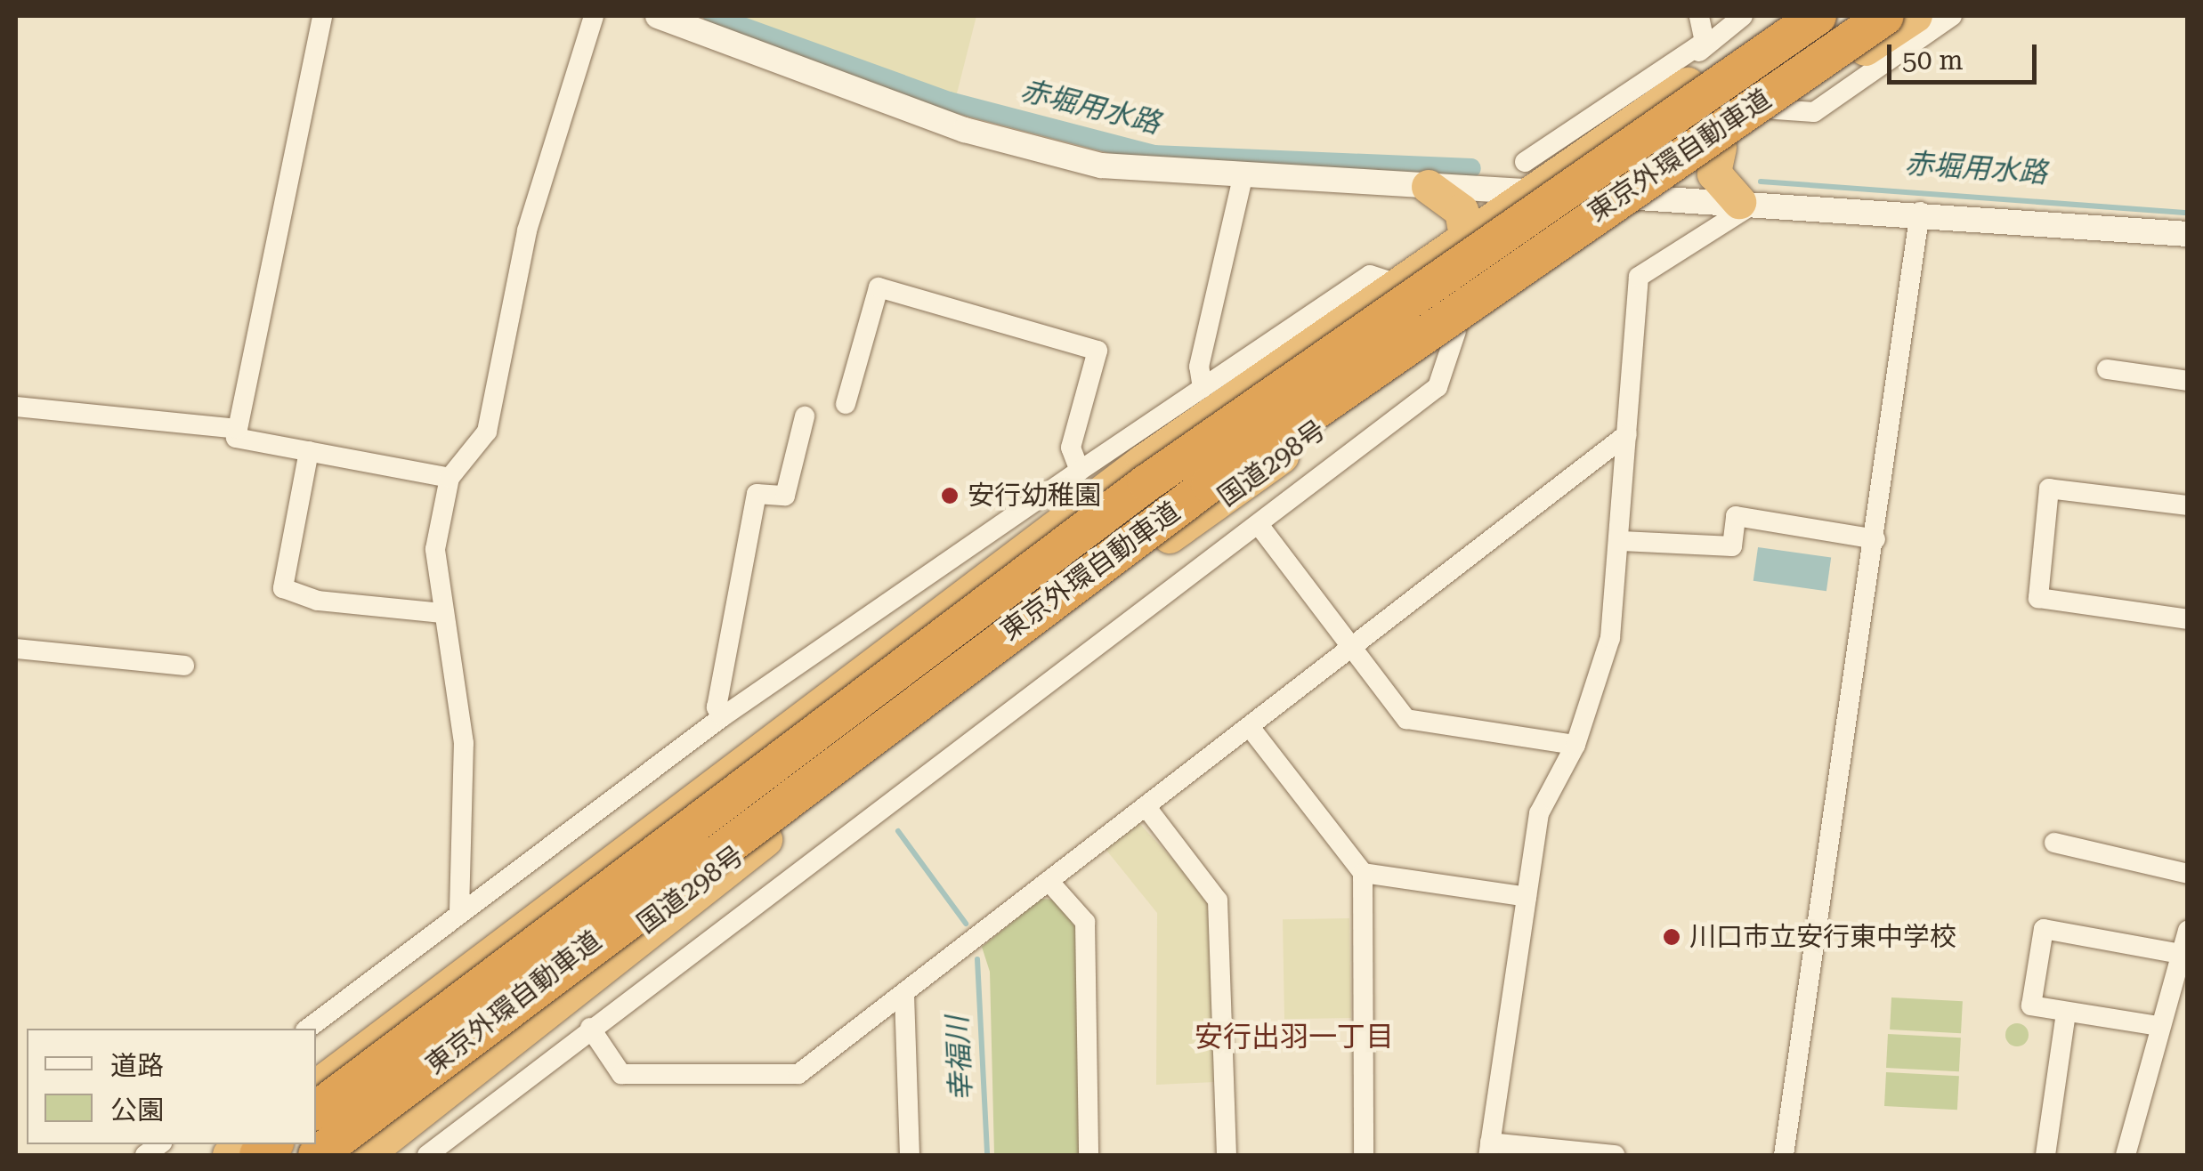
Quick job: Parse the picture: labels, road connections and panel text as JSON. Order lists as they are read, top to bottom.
{
  "streets": {
    "highway": ["東京外環自動車道", "国道298号"]
  },
  "districts": ["安行出羽一丁目"],
  "water": ["赤堀用水路", "幸福川"],
  "places": ["安行幼稚園", "川口市立安行東中学校"],
  "legend": ["道路", "公園"],
  "scale_bar": "50 m"
}
